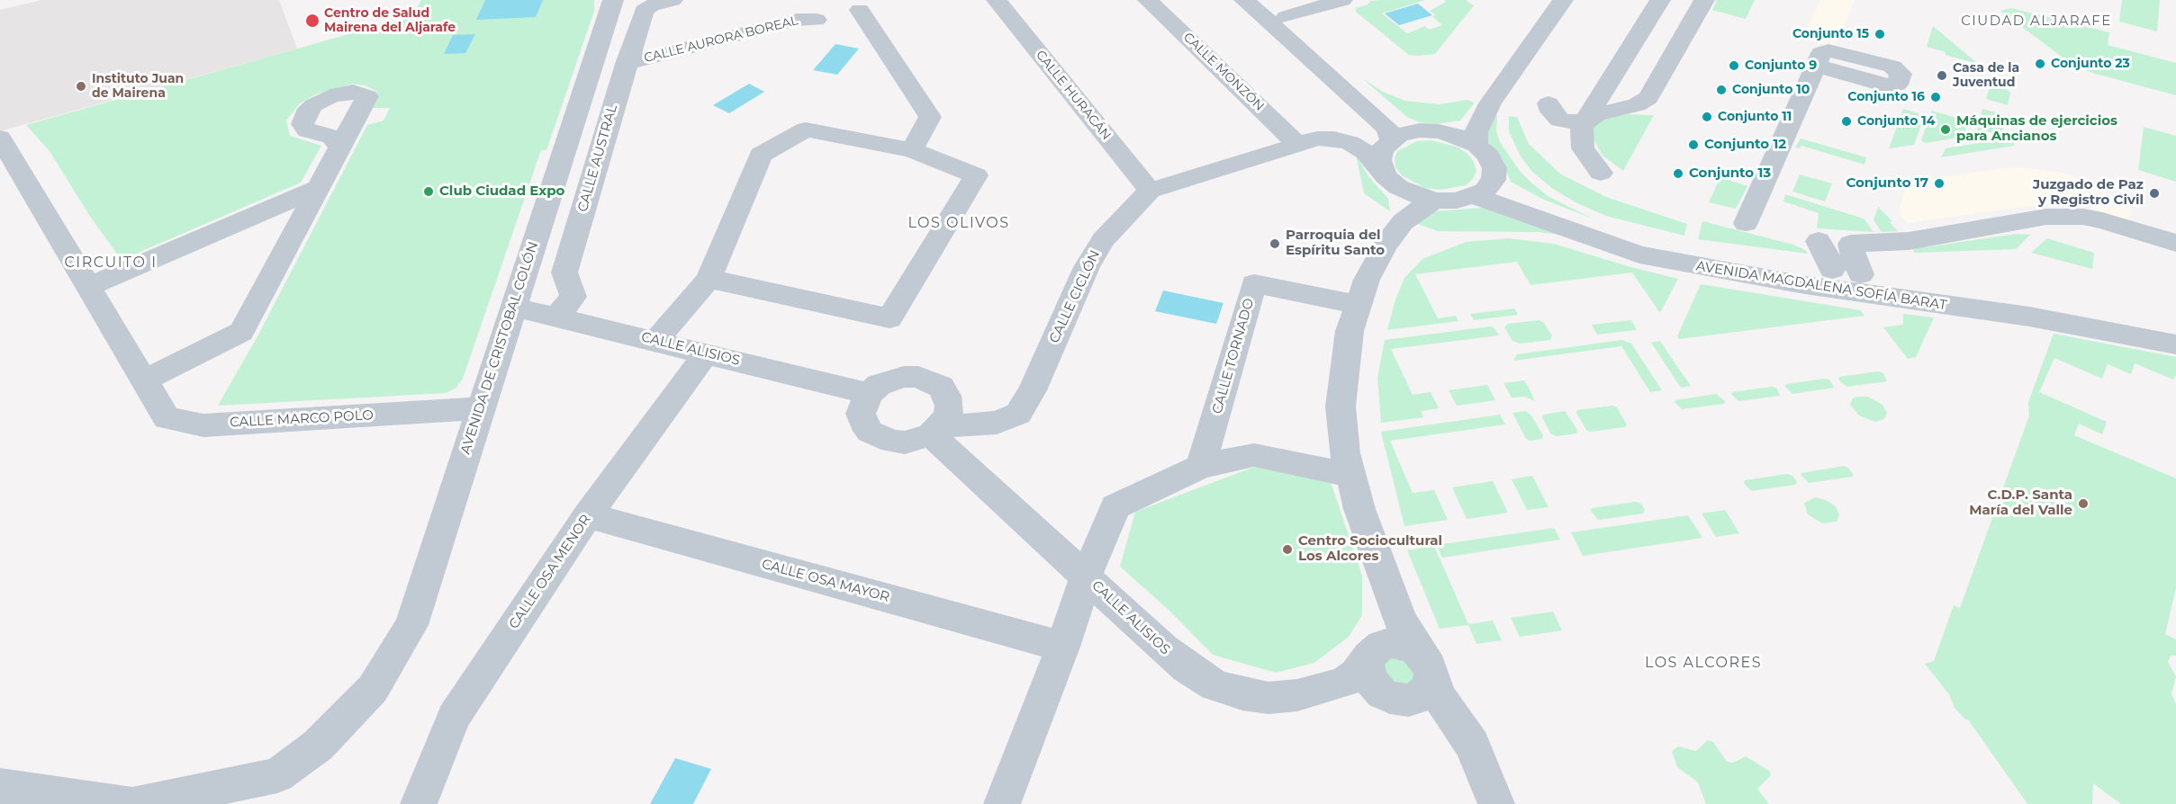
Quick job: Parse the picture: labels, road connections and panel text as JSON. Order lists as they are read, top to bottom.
{
  "streets": {
    "street": [
      "CALLE AURORA BOREAL",
      "CALLE MONZÓN",
      "CALLE HURACÁN",
      "CALLE AUSTRAL",
      "AVENIDA MAGDALENA SOFÍA BARAT",
      "CALLE CICLÓN",
      "AVENIDA DE CRISTOBAL COLÓN",
      "CALLE ALISIOS",
      "CALLE TORNADO",
      "CALLE MARCO POLO",
      "CALLE OSA MENOR",
      "CALLE OSA MAYOR"
    ]
  },
  "crossings": [
    ["CALLE AURORA BOREAL", "CALLE AUSTRAL"],
    ["CALLE MONZÓN", "CALLE CICLÓN"],
    ["CALLE HURACÁN", "CALLE CICLÓN"],
    ["CALLE AUSTRAL", "CALLE ALISIOS"],
    ["CALLE CICLÓN", "CALLE ALISIOS"],
    ["AVENIDA DE CRISTOBAL COLÓN", "CALLE ALISIOS"],
    ["AVENIDA DE CRISTOBAL COLÓN", "CALLE MARCO POLO"],
    ["CALLE ALISIOS", "CALLE OSA MENOR"],
    ["CALLE OSA MENOR", "CALLE OSA MAYOR"]
  ],
  "districts": [
    "CIUDAD ALJARAFE",
    "LOS OLIVOS",
    "CIRCUITO I",
    "LOS ALCORES"
  ],
  "places": [
    "Centro de Salud Mairena del Aljarafe",
    "Conjunto 15",
    "Conjunto 23",
    "Conjunto 9",
    "Casa de la Juventud",
    "Instituto Juan de Mairena",
    "Conjunto 10",
    "Conjunto 16",
    "Conjunto 11",
    "Conjunto 14",
    "Máquinas de ejercicios para Ancianos",
    "Conjunto 12",
    "Conjunto 13",
    "Conjunto 17",
    "Club Ciudad Expo",
    "Juzgado de Paz y Registro Civil",
    "Parroquia del Espíritu Santo",
    "C.D.P. Santa María del Valle",
    "Centro Sociocultural Los Alcores"
  ]
}
